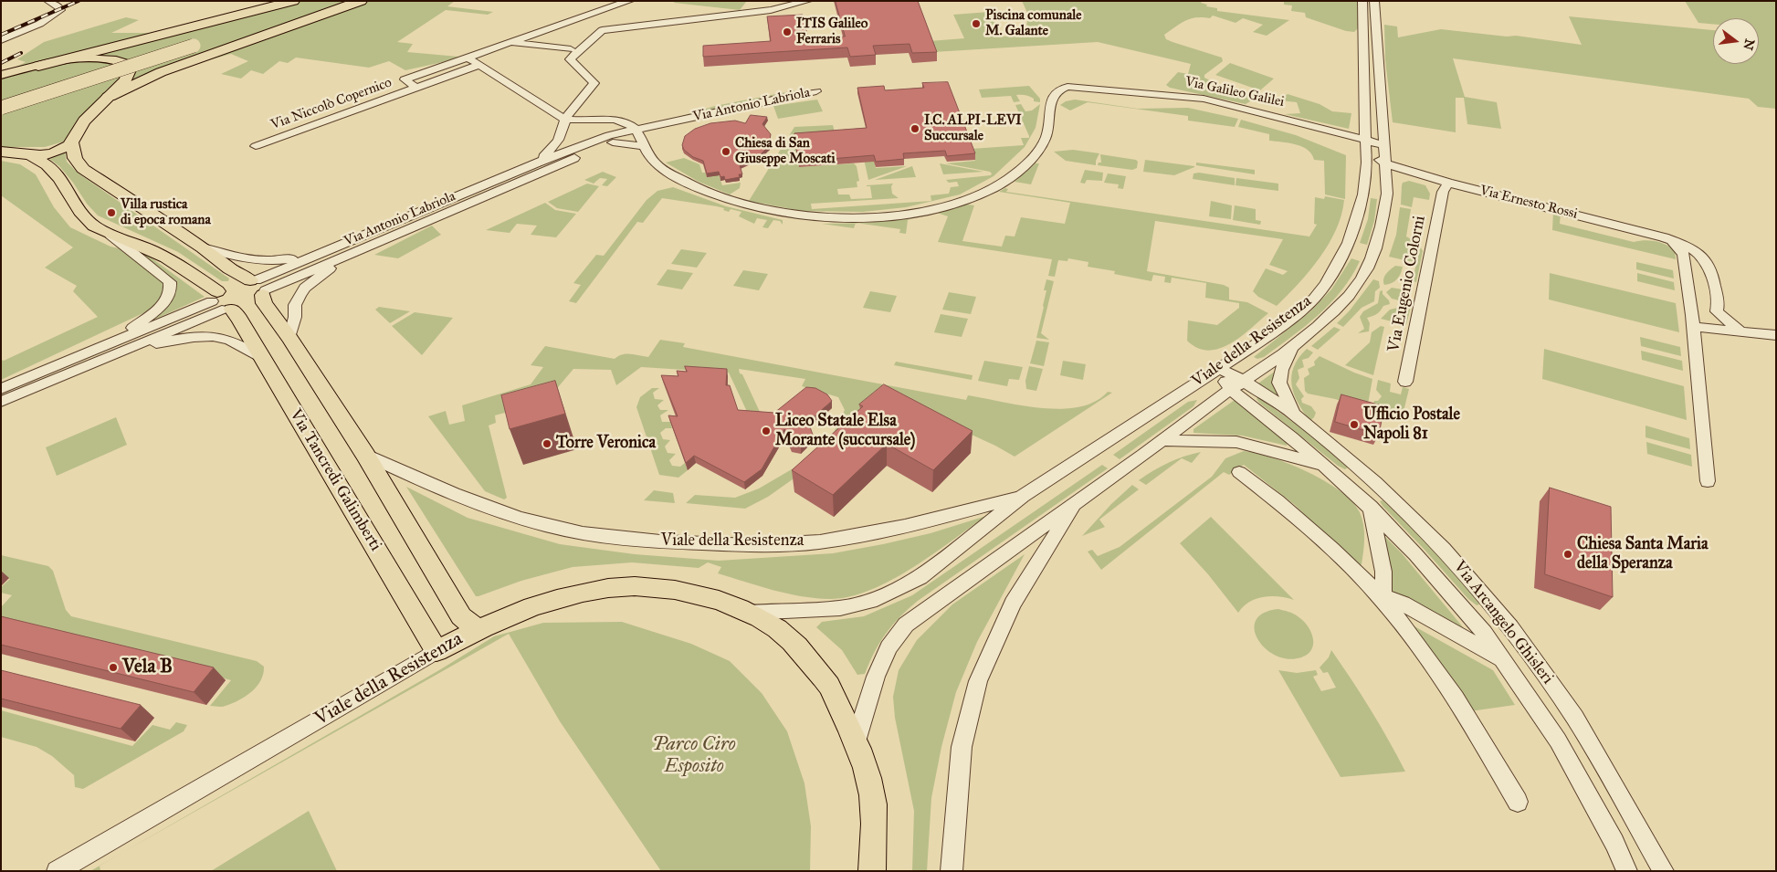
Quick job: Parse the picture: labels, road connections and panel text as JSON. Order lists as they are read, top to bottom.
{
  "streets": {
    "main road": ["Viale della Resistenza", "Via Tancredi Galimberti"],
    "street": [
      "Via Galileo Galilei",
      "Via Niccolò Copernico",
      "Via Antonio Labriola",
      "Via Ernesto Rossi",
      "Via Eugenio Colorni",
      "Via Arcangelo Ghisleri"
    ]
  },
  "crossings": [
    ["Via Galileo Galilei", "Via Antonio Labriola"],
    ["Via Galileo Galilei", "Via Ernesto Rossi"],
    ["Via Galileo Galilei", "Viale della Resistenza"],
    ["Via Ernesto Rossi", "Via Eugenio Colorni"],
    ["Via Ernesto Rossi", "Viale della Resistenza"],
    ["Viale della Resistenza", "Via Tancredi Galimberti"],
    ["Viale della Resistenza", "Via Arcangelo Ghisleri"]
  ],
  "parks": ["Parco Ciro Esposito"],
  "places": [
    "Piscina comunale M. Galante",
    "ITIS Galileo Ferraris",
    "I.C. ALPI-LEVI Succursale",
    "Chiesa di San Giuseppe Moscati",
    "Villa rustica di epoca romana",
    "Ufficio Postale Napoli 81",
    "Liceo Statale Elsa Morante (succursale)",
    "Torre Veronica",
    "Chiesa Santa Maria della Speranza",
    "Vela B"
  ],
  "north": "right"
}
